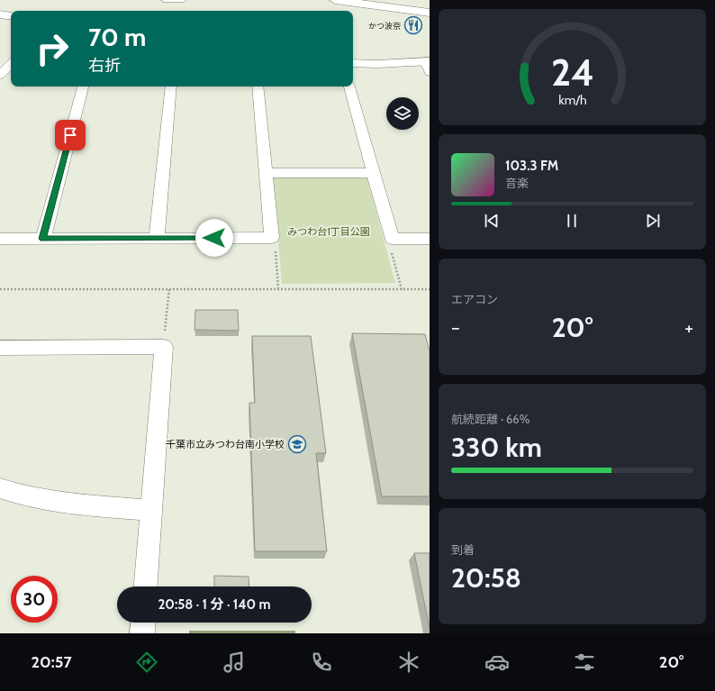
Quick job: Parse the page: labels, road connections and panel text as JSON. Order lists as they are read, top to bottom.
{
  "parks": ["みつわ台1丁目公園"],
  "places": {
    "restaurant": ["かつ波奈"],
    "school or university": ["千葉市立みつわ台南小学校"]
  },
  "page": {
    "turn": ["70 m", "右折"],
    "song": ["103.3 FM", "音楽"],
    "tile": [
      "エアコン",
      ["航続距離 · 66%", "330 km"],
      ["到着", "20:58"]
    ],
    "heat": ["−", "20°", "+"],
    "limit": "30",
    "trip": "20:58 · 1 分 · 140 m",
    "tabs": ["20:57", "20°"],
    "gauge": ["24", "km/h"]
  }
}
